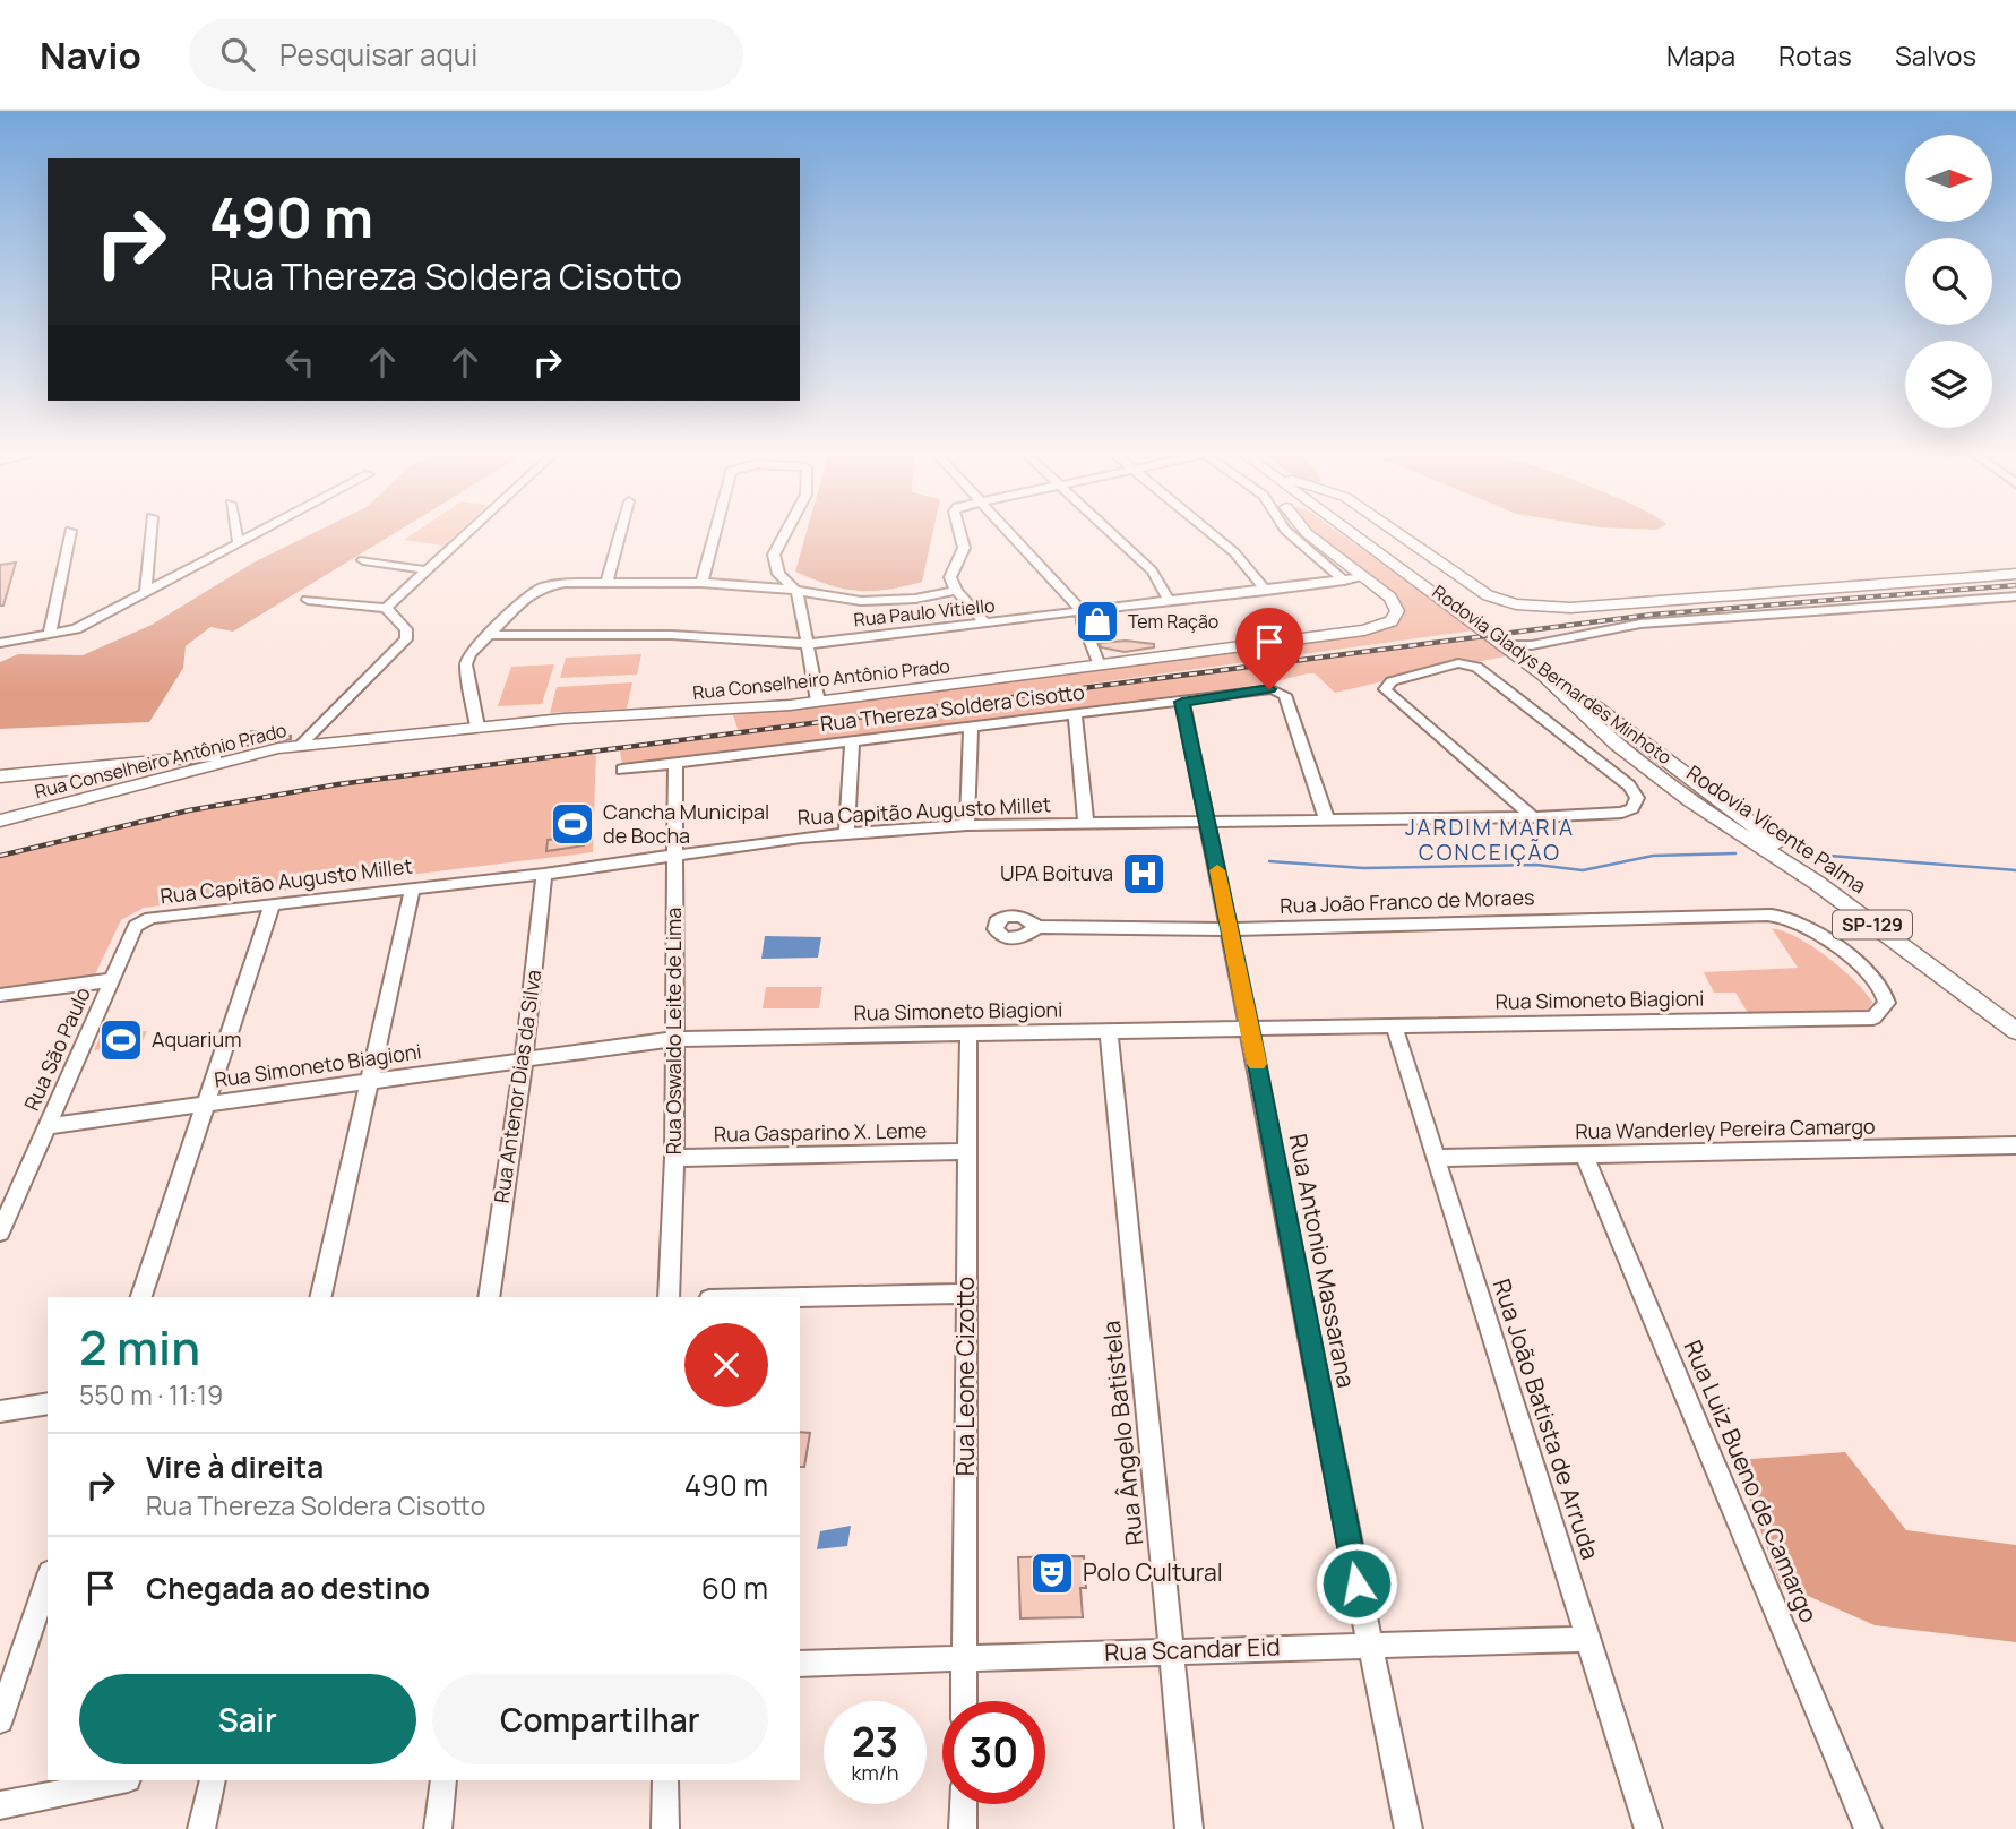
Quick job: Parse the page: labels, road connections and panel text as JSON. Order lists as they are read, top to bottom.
{
  "streets": {
    "main road": [
      "Rodovia Gladys Bernardes Minhoto",
      "Rua Conselheiro Antônio Prado",
      "Rodovia Vicente Palma",
      "SP-129"
    ],
    "street": [
      "Rua Paulo Vitiello",
      "Rua Thereza Soldera Cisotto",
      "Rua Capitão Augusto Millet",
      "Rua João Franco de Moraes",
      "Rua Simoneto Biagioni",
      "Rua Oswaldo Leite de Lima",
      "Rua São Paulo",
      "Rua Antenor Dias da Silva",
      "Rua Wanderley Pereira Camargo",
      "Rua Gasparino X. Leme",
      "Rua Antonio Massarana",
      "Rua Leone Cizotto",
      "Rua João Batista de Arruda",
      "Rua Ângelo Batistela",
      "Rua Luiz Bueno de Camargo",
      "Rua Scandar Eid"
    ]
  },
  "crossings": [
    ["Rua Paulo Vitiello", "Rua Conselheiro Antônio Prado"],
    ["Rodovia Gladys Bernardes Minhoto", "Rodovia Vicente Palma"],
    ["Rua Thereza Soldera Cisotto", "Rua Capitão Augusto Millet"],
    ["Rua Thereza Soldera Cisotto", "Rua Oswaldo Leite de Lima"],
    ["Rua Thereza Soldera Cisotto", "Rua Antonio Massarana"],
    ["Rua Capitão Augusto Millet", "Rua Oswaldo Leite de Lima"],
    ["Rua Capitão Augusto Millet", "Rua São Paulo"],
    ["Rua Capitão Augusto Millet", "Rua Antenor Dias da Silva"],
    ["Rua Capitão Augusto Millet", "Rua Antonio Massarana"],
    ["Rua João Franco de Moraes", "Rua Simoneto Biagioni"],
    ["Rua João Franco de Moraes", "Rua Antonio Massarana"],
    ["Rua Simoneto Biagioni", "Rua Oswaldo Leite de Lima"],
    ["Rua Simoneto Biagioni", "Rua São Paulo"],
    ["Rua Simoneto Biagioni", "Rua Antenor Dias da Silva"],
    ["Rua Simoneto Biagioni", "Rua Antonio Massarana"],
    ["Rua Simoneto Biagioni", "Rua Leone Cizotto"],
    ["Rua Simoneto Biagioni", "Rua João Batista de Arruda"],
    ["Rua Simoneto Biagioni", "Rua Ângelo Batistela"],
    ["Rua Oswaldo Leite de Lima", "Rua Gasparino X. Leme"],
    ["Rua Wanderley Pereira Camargo", "Rua João Batista de Arruda"],
    ["Rua Wanderley Pereira Camargo", "Rua Luiz Bueno de Camargo"],
    ["Rua Gasparino X. Leme", "Rua Leone Cizotto"],
    ["Rua Antonio Massarana", "Rua Scandar Eid"],
    ["Rua Leone Cizotto", "Rua Scandar Eid"],
    ["Rua João Batista de Arruda", "Rua Scandar Eid"],
    ["Rua Ângelo Batistela", "Rua Scandar Eid"]
  ],
  "districts": ["JARDIM MARIA CONCEIÇÃO"],
  "places": {
    "shop": ["Tem Ração"],
    "sports": ["Cancha Municipal de Bocha", "Aquarium"],
    "hospital": ["UPA Boituva"],
    "theatre": ["Polo Cultural"]
  },
  "north": "right",
  "page": {
    "header": "Navio",
    "search": "Pesquisar aqui",
    "nav": ["Mapa", "Rotas", "Salvos"],
    "turn": ["490 m", "Rua Thereza Soldera Cisotto"],
    "heading": ["2 min", "550 m · 11:19"],
    "list": [
      {
        "name": "Vire à direita",
        "note": "Rua Thereza Soldera Cisotto",
        "value": "490 m"
      },
      {
        "name": "Chegada ao destino",
        "value": "60 m"
      }
    ],
    "buttons": ["Sair", "Compartilhar"],
    "speed": "23 km/h",
    "limit": "30"
  }
}
